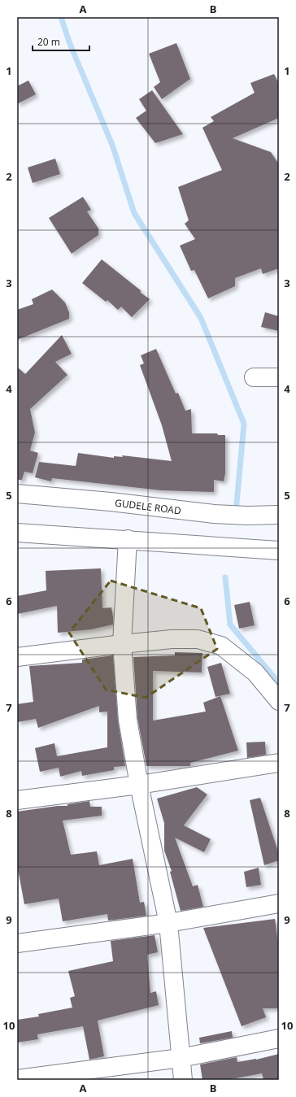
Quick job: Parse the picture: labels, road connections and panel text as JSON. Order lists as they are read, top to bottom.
{
  "streets": {
    "main road": ["GUDELE ROAD"]
  },
  "scale_bar": "20 m",
  "grid": {
    "columns": ["A", "B"],
    "rows": [
      "1",
      "2",
      "3",
      "4",
      "5",
      "6",
      "7",
      "8",
      "9",
      "10"
    ]
  }
}
